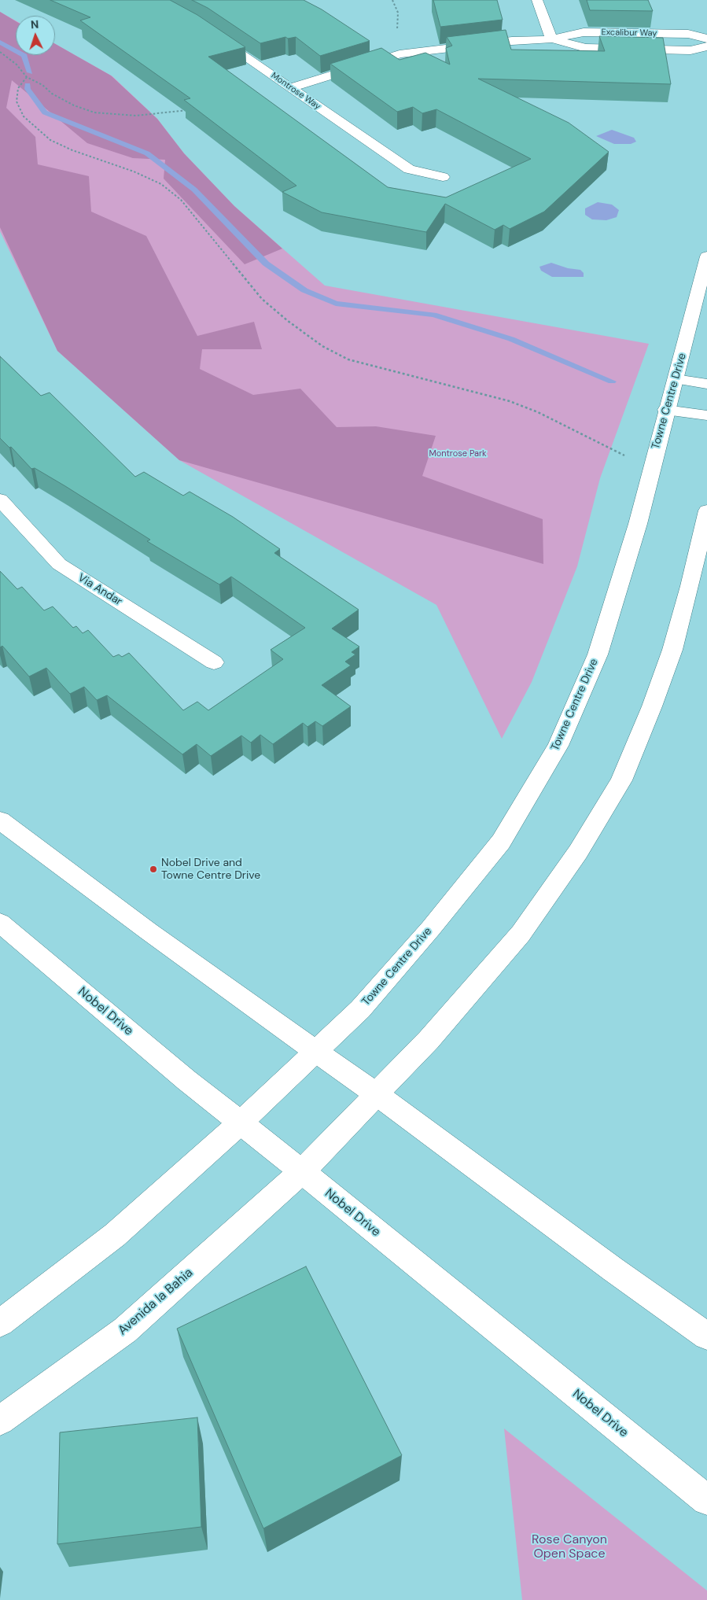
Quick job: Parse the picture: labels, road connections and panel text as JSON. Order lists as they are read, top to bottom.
{
  "streets": {
    "main road": [
      "Excalibur Way",
      "Montrose Way",
      "Towne Centre Drive",
      "Via Andar",
      "Nobel Drive",
      "Avenida la Bahia"
    ]
  },
  "crossings": [
    ["Excalibur Way", "Montrose Way"],
    ["Towne Centre Drive", "Nobel Drive"],
    ["Nobel Drive", "Avenida la Bahia"]
  ],
  "parks": ["Montrose Park", "Rose Canyon Open Space"],
  "places": ["Nobel Drive and Towne Centre Drive"],
  "north": "top"
}
